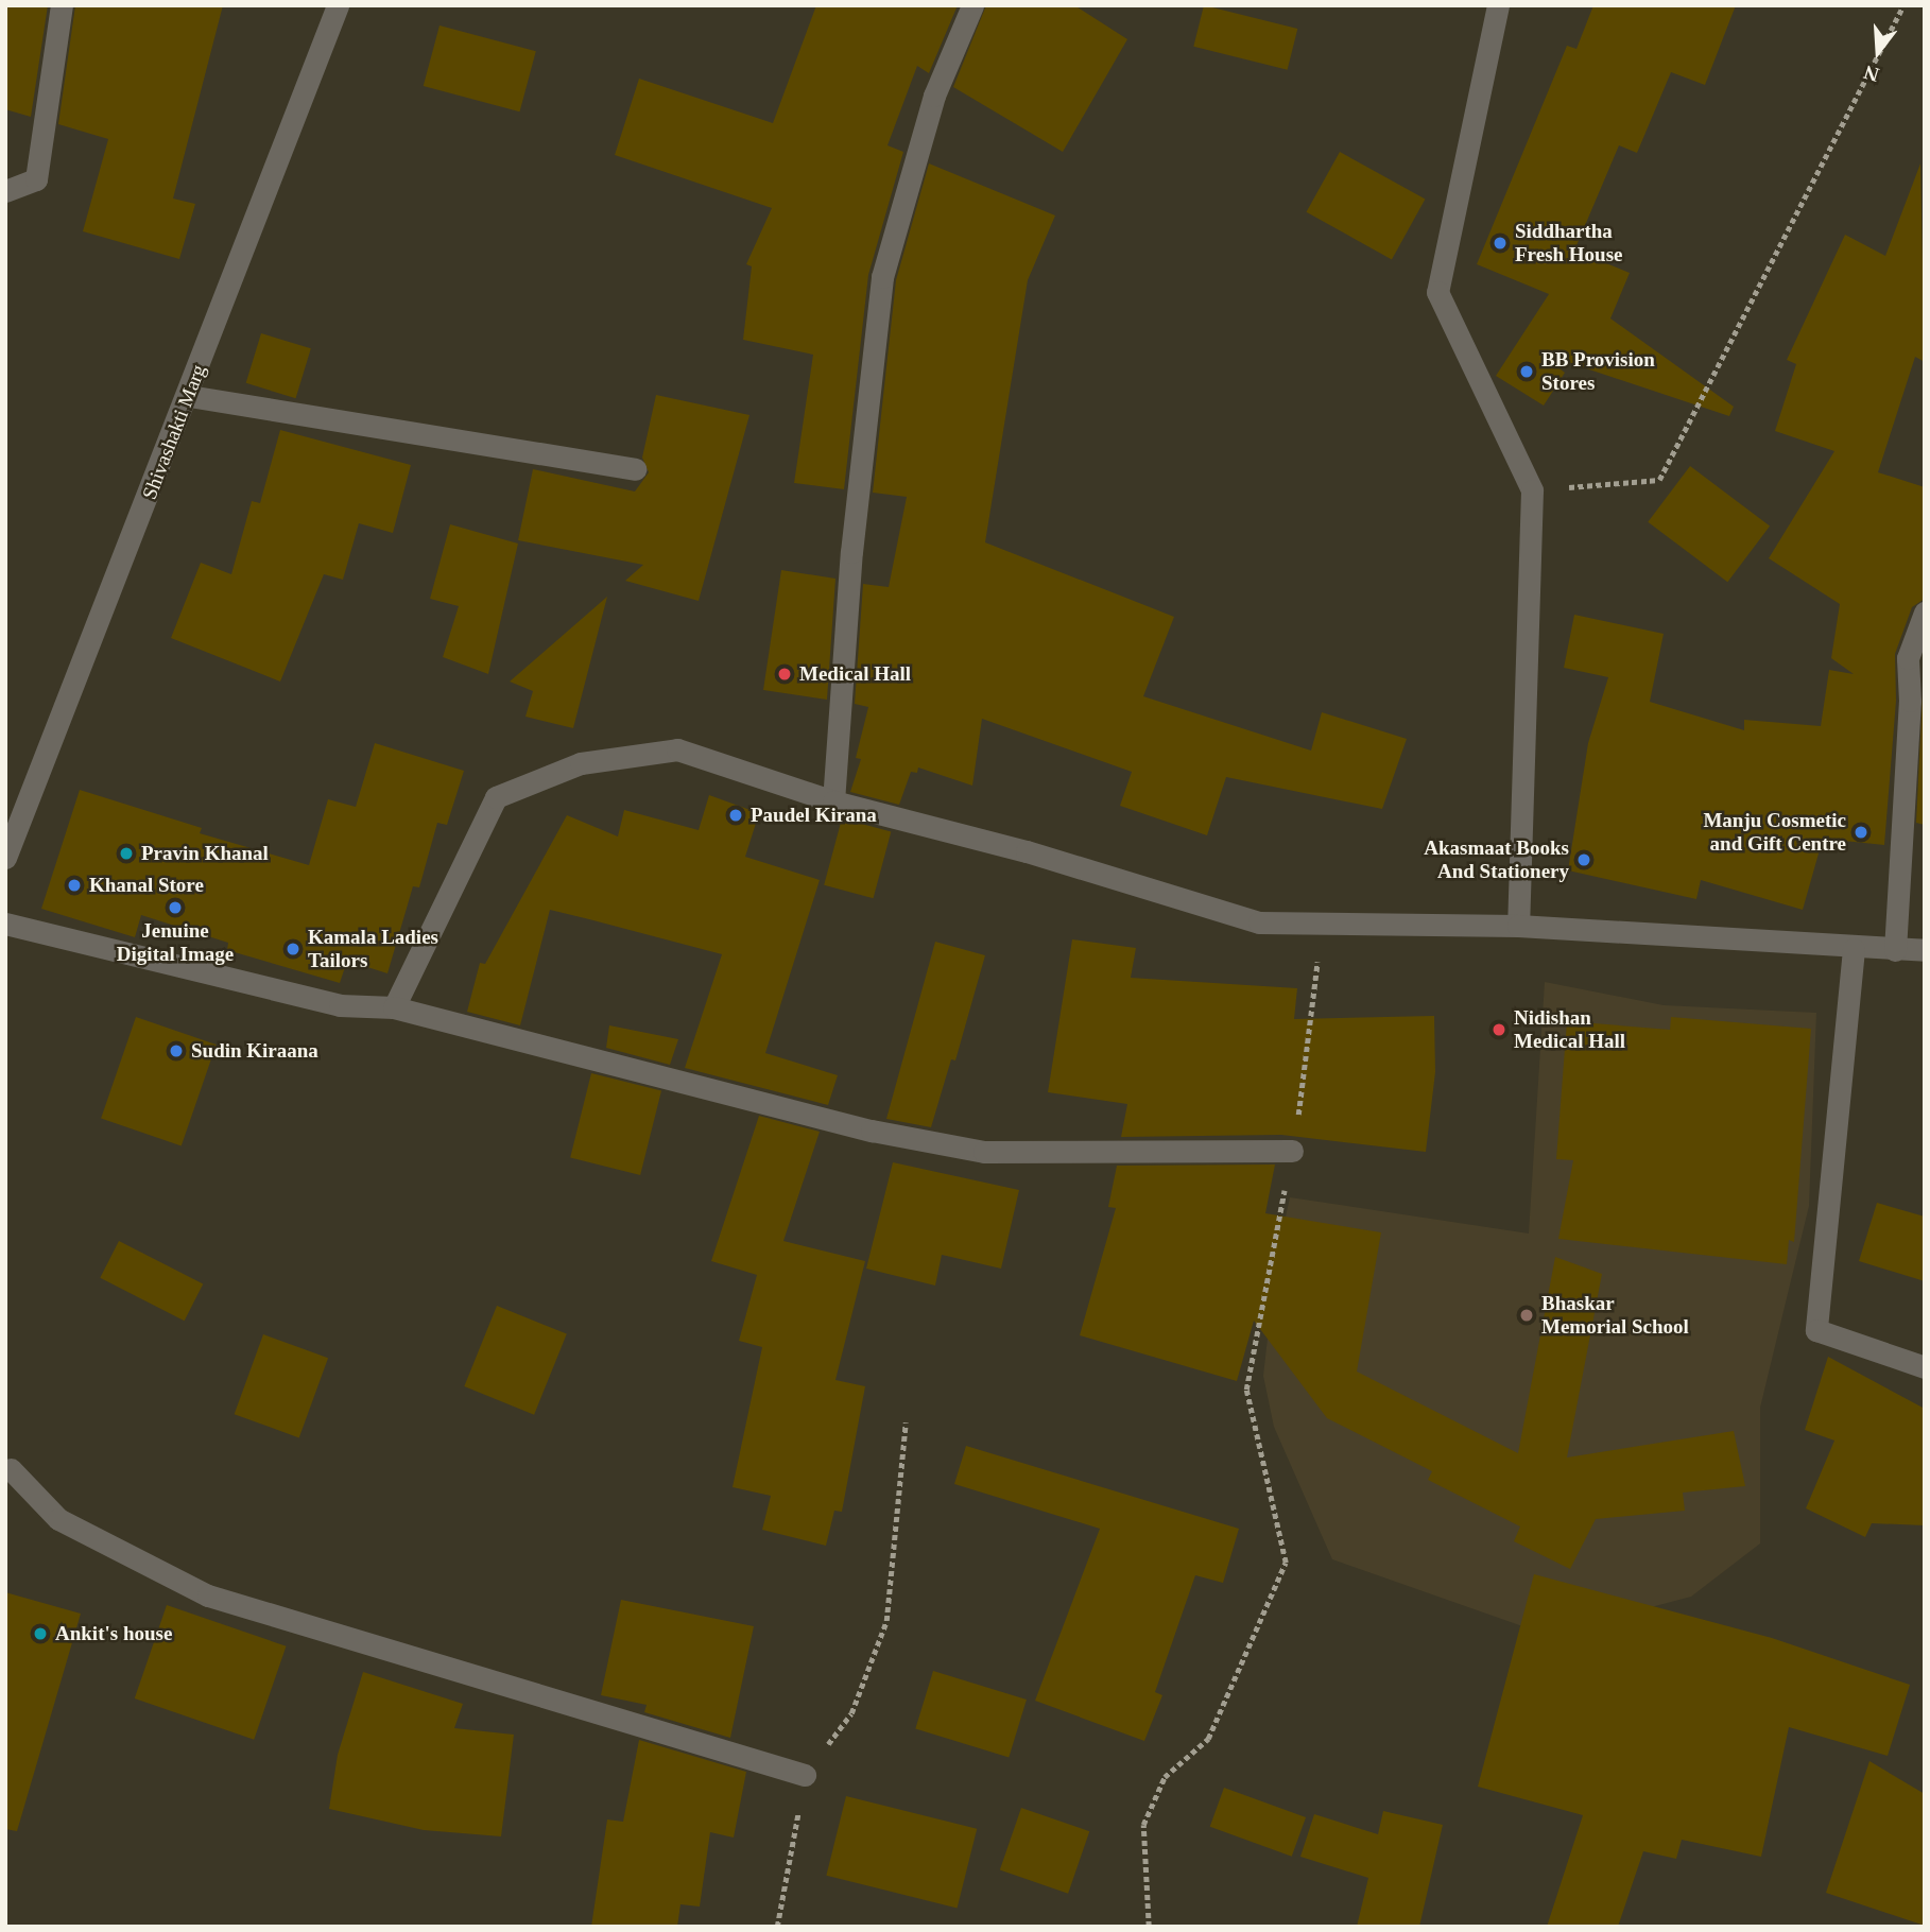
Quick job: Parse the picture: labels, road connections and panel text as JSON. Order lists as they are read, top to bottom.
{
  "streets": {
    "street": ["Shivashakti Marg"]
  },
  "places": [
    "Siddhartha Fresh House",
    "BB Provision Stores",
    "Medical Hall",
    "Paudel Kirana",
    "Manju Cosmetic and Gift Centre",
    "Pravin Khanal",
    "Akasmaat Books And Stationery",
    "Khanal Store",
    "Jenuine Digital Image",
    "Kamala Ladies Tailors",
    "Nidishan Medical Hall",
    "Sudin Kiraana",
    "Bhaskar Memorial School",
    "Ankit's house"
  ],
  "north": "bottom"
}
